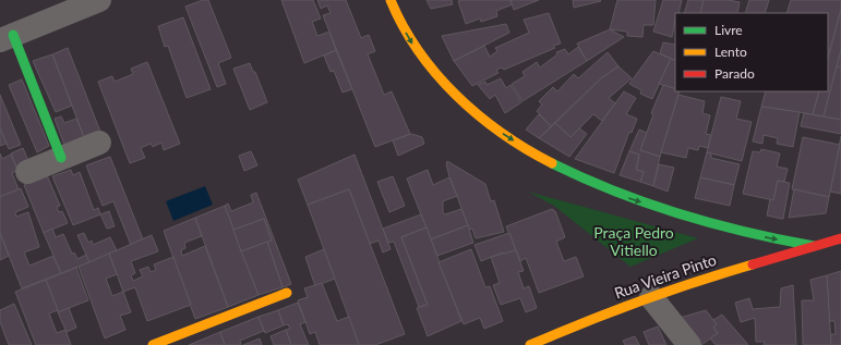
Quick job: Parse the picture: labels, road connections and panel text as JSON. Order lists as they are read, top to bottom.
{
  "streets": {
    "street": ["Rua Vieira Pinto"]
  },
  "parks": ["Praça Pedro Vitiello"],
  "legend": ["Livre", "Lento", "Parado"]
}
